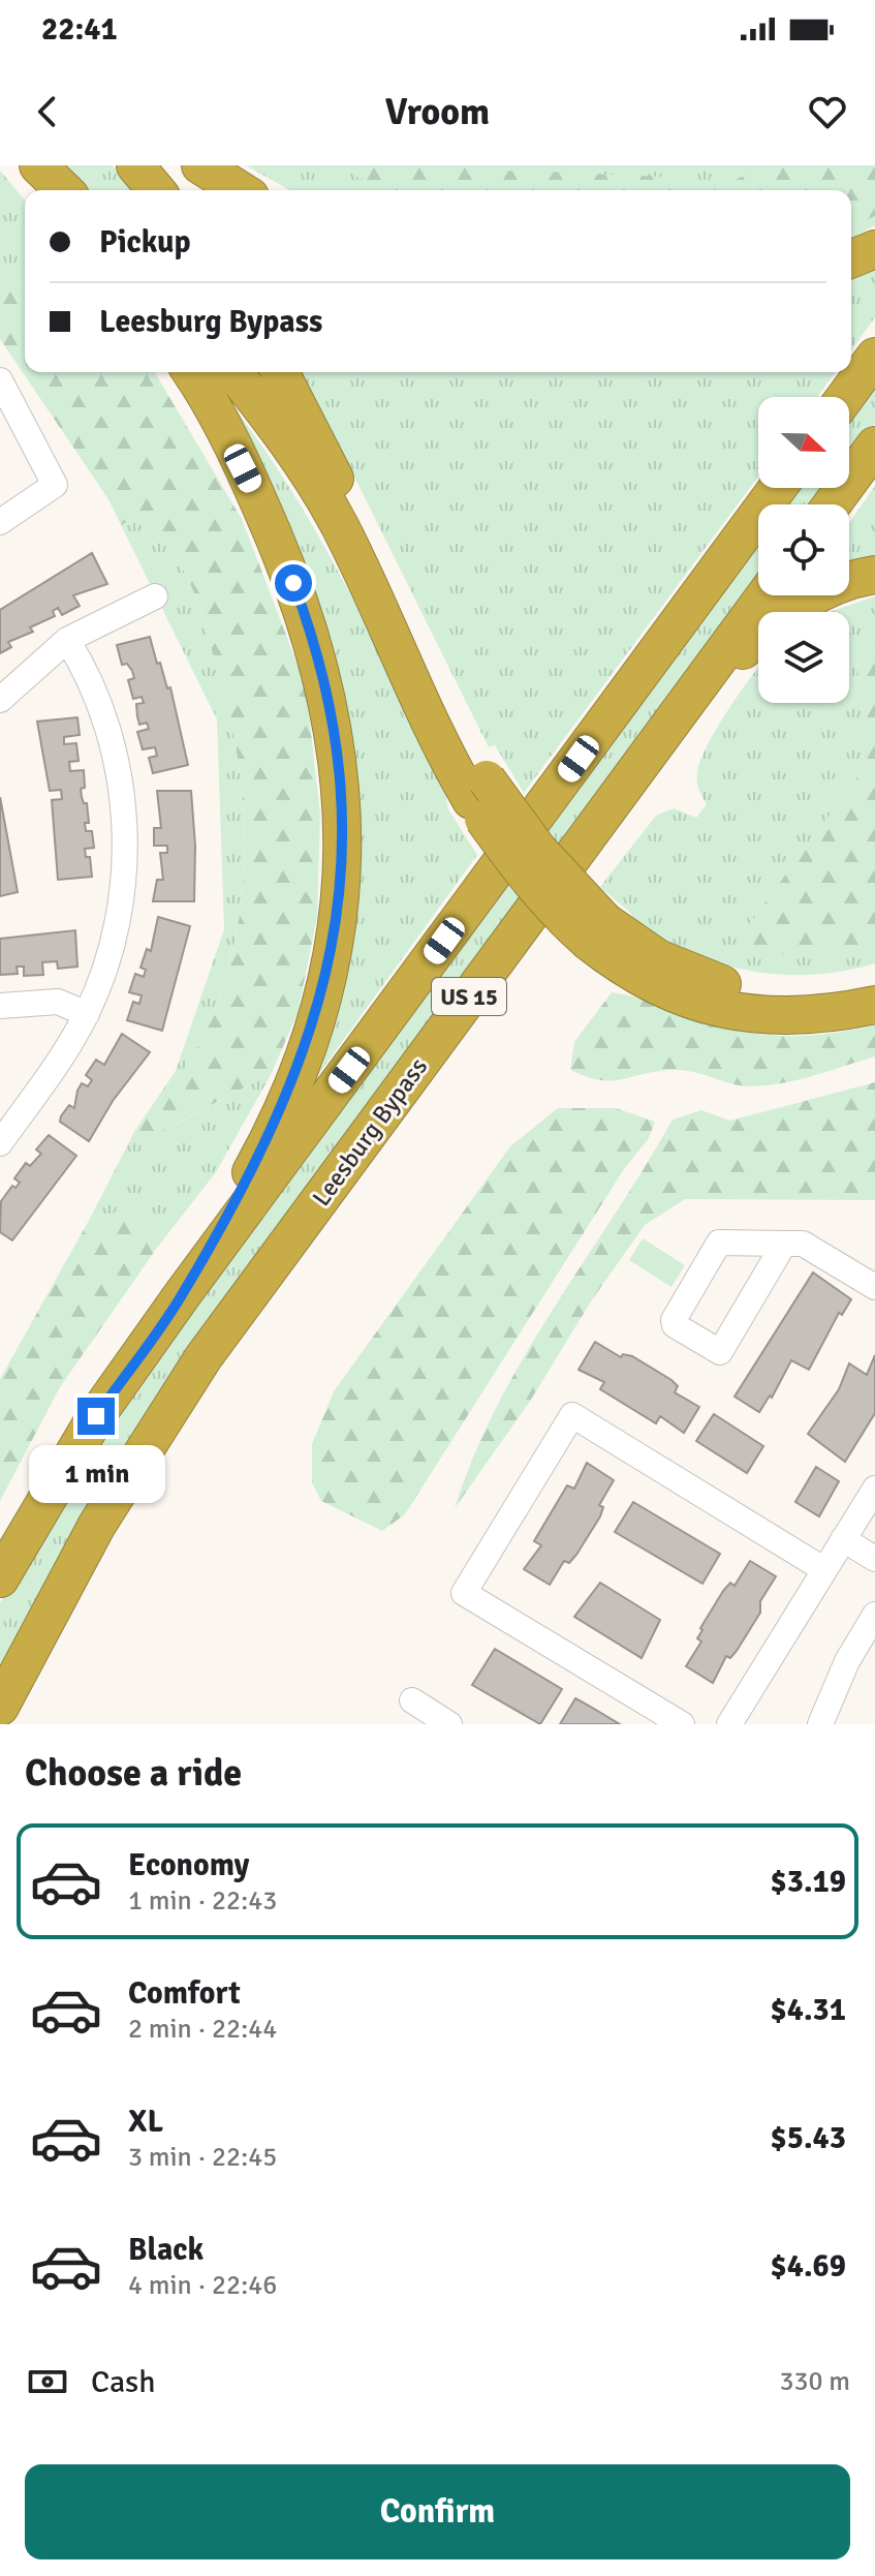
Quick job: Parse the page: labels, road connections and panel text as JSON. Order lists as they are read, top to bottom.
{
  "streets": {
    "highway": ["US 15", "Leesburg Bypass"]
  },
  "north": "right",
  "page": {
    "status": "22:41",
    "header": "Vroom",
    "banner": ["Pickup", "Leesburg Bypass"],
    "bubble": "1 min",
    "heading": "Choose a ride",
    "list": [
      {
        "name": "Economy",
        "note": "1 min · 22:43",
        "value": "$3.19"
      },
      {
        "name": "Comfort",
        "note": "2 min · 22:44",
        "value": "$4.31"
      },
      {
        "name": "XL",
        "note": "3 min · 22:45",
        "value": "$5.43"
      },
      {
        "name": "Black",
        "note": "4 min · 22:46",
        "value": "$4.69"
      }
    ],
    "pay": ["Cash", "330 m"],
    "buttons": "Confirm"
  }
}
